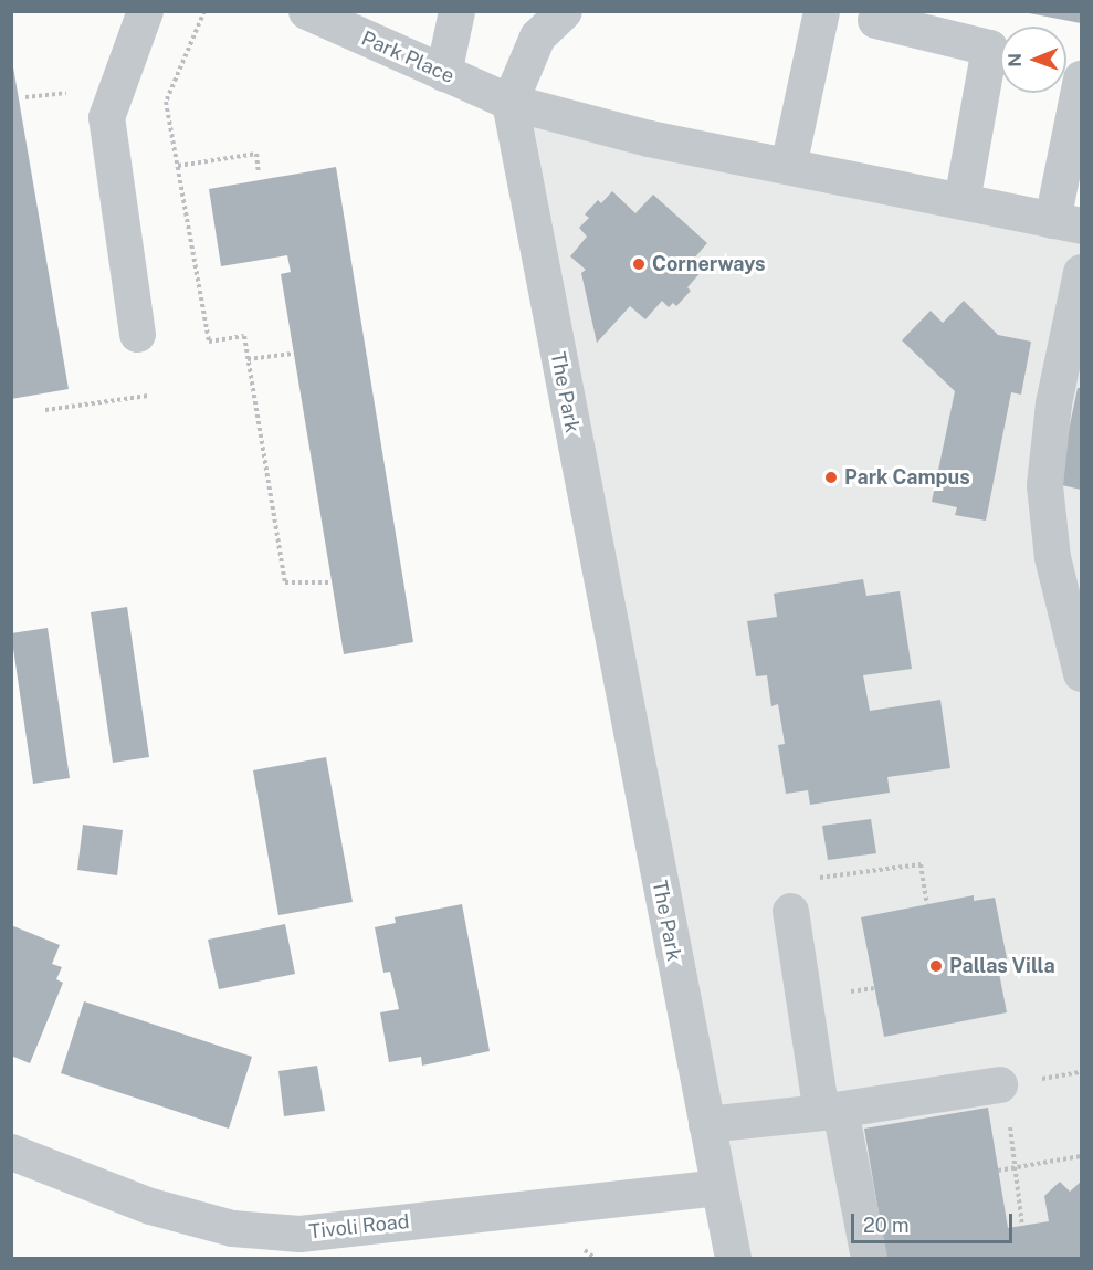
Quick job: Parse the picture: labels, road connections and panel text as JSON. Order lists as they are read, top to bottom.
{
  "streets": {
    "street": ["Park Place", "The Park", "Tivoli Road"]
  },
  "crossings": [
    ["Park Place", "The Park"],
    ["The Park", "Tivoli Road"]
  ],
  "places": ["Cornerways", "Park Campus", "Pallas Villa"],
  "scale_bar": "20 m",
  "north": "left"
}
